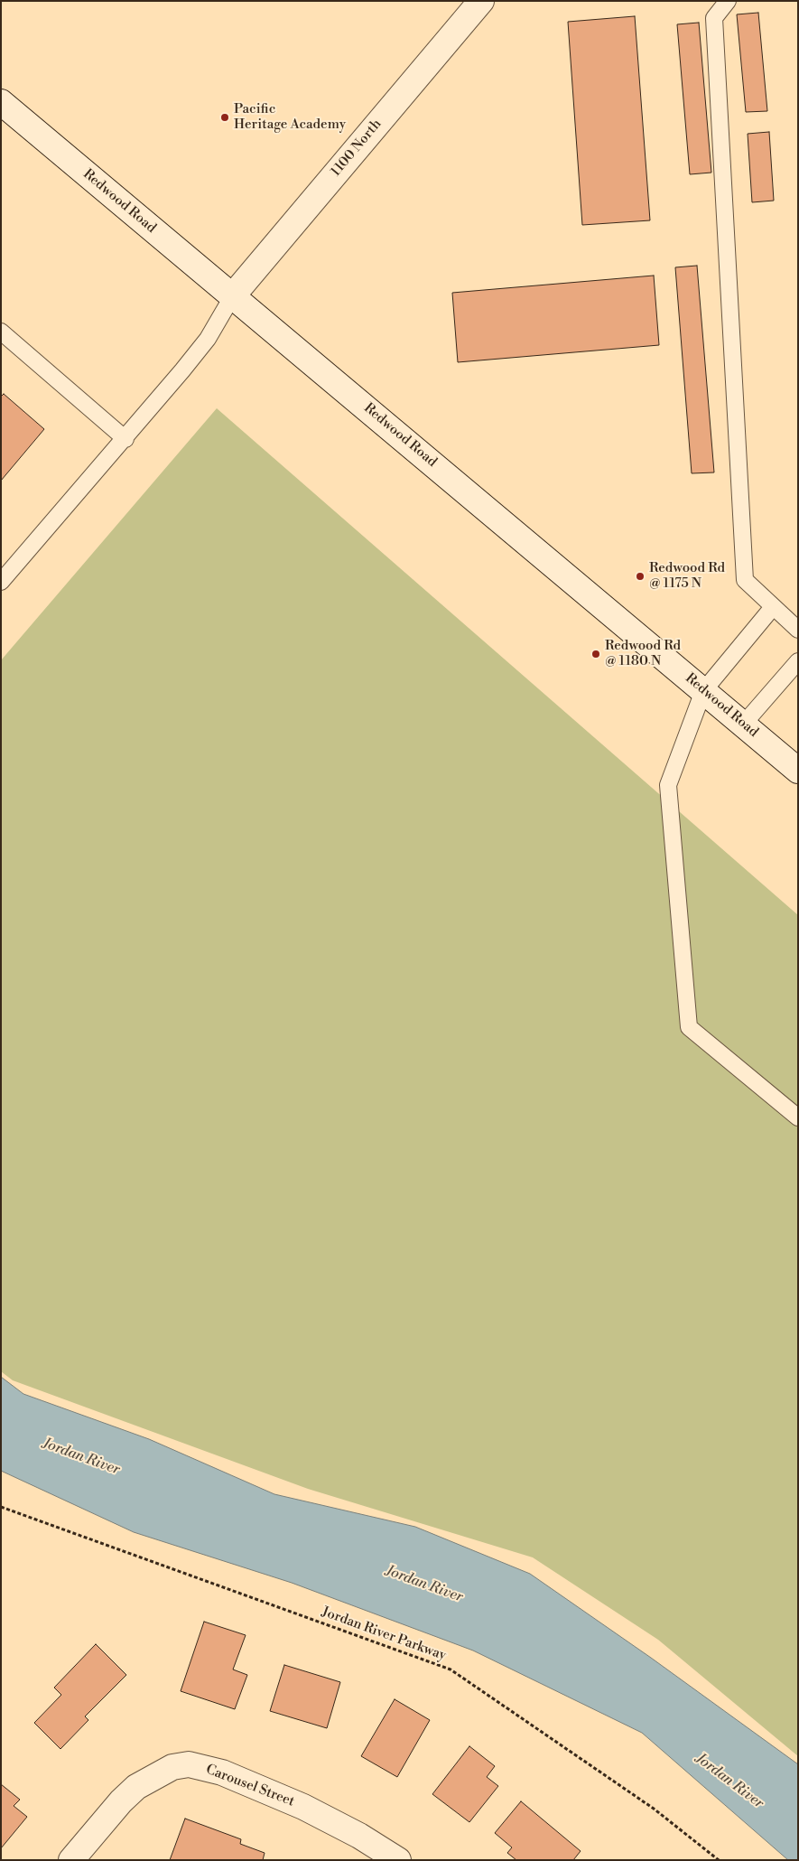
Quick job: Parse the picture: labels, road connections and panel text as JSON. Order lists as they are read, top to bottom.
{
  "streets": {
    "main road": ["1100 North", "Redwood Road", "Carousel Street"],
    "path": ["Jordan River Parkway"]
  },
  "crossings": [
    ["1100 North", "Redwood Road"]
  ],
  "water": ["Jordan River"],
  "places": ["Pacific Heritage Academy", "Redwood Rd @ 1175 N", "Redwood Rd @ 1180 N"]
}
